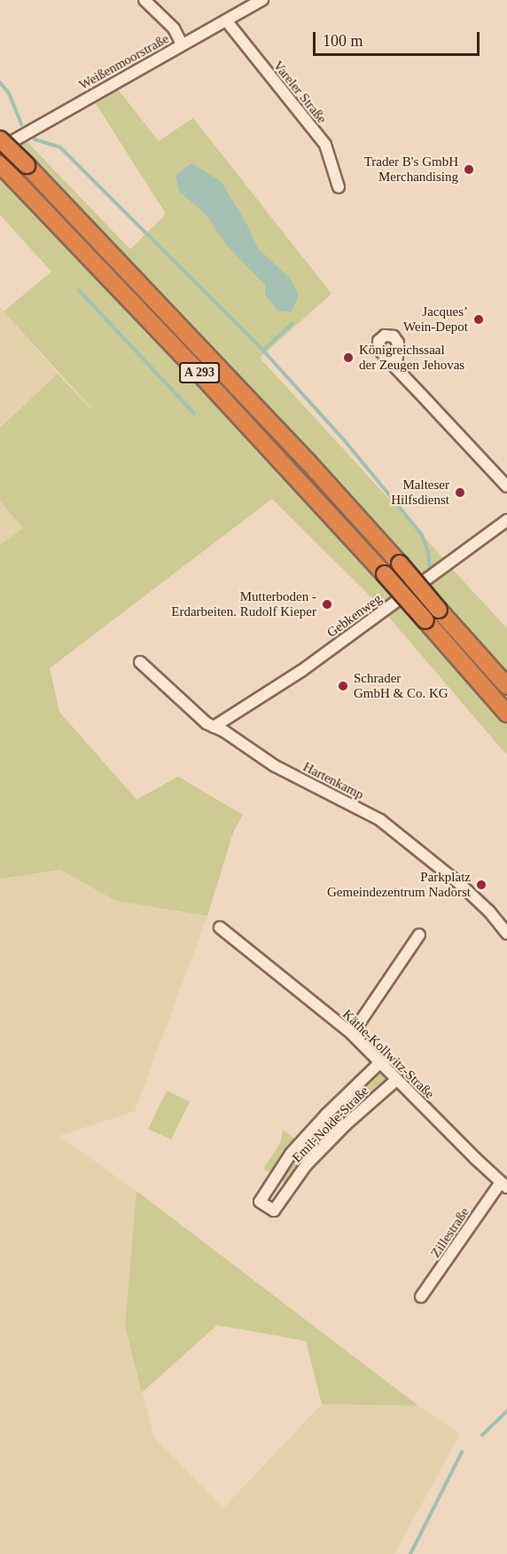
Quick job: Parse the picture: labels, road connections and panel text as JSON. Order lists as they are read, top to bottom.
{
  "streets": {
    "highway": ["A 293"],
    "street": [
      "Weißenmoorstraße",
      "Vareler Straße",
      "Gebkenweg",
      "Hartenkamp",
      "Käthe-Kollwitz-Straße",
      "Emil-Nolde-Straße",
      "Zillestraße"
    ]
  },
  "crossings": [
    ["Weißenmoorstraße", "Vareler Straße"],
    ["Gebkenweg", "Hartenkamp"],
    ["Käthe-Kollwitz-Straße", "Emil-Nolde-Straße"],
    ["Käthe-Kollwitz-Straße", "Zillestraße"]
  ],
  "places": [
    "Trader B's GmbH Merchandising",
    "Jacques’ Wein-Depot",
    "Königreichssaal der Zeugen Jehovas",
    "Malteser Hilfsdienst",
    "Mutterboden - Erdarbeiten. Rudolf Kieper",
    "Schrader GmbH & Co. KG",
    "Parkplatz Gemeindezentrum Nadorst"
  ],
  "scale_bar": "100 m"
}
